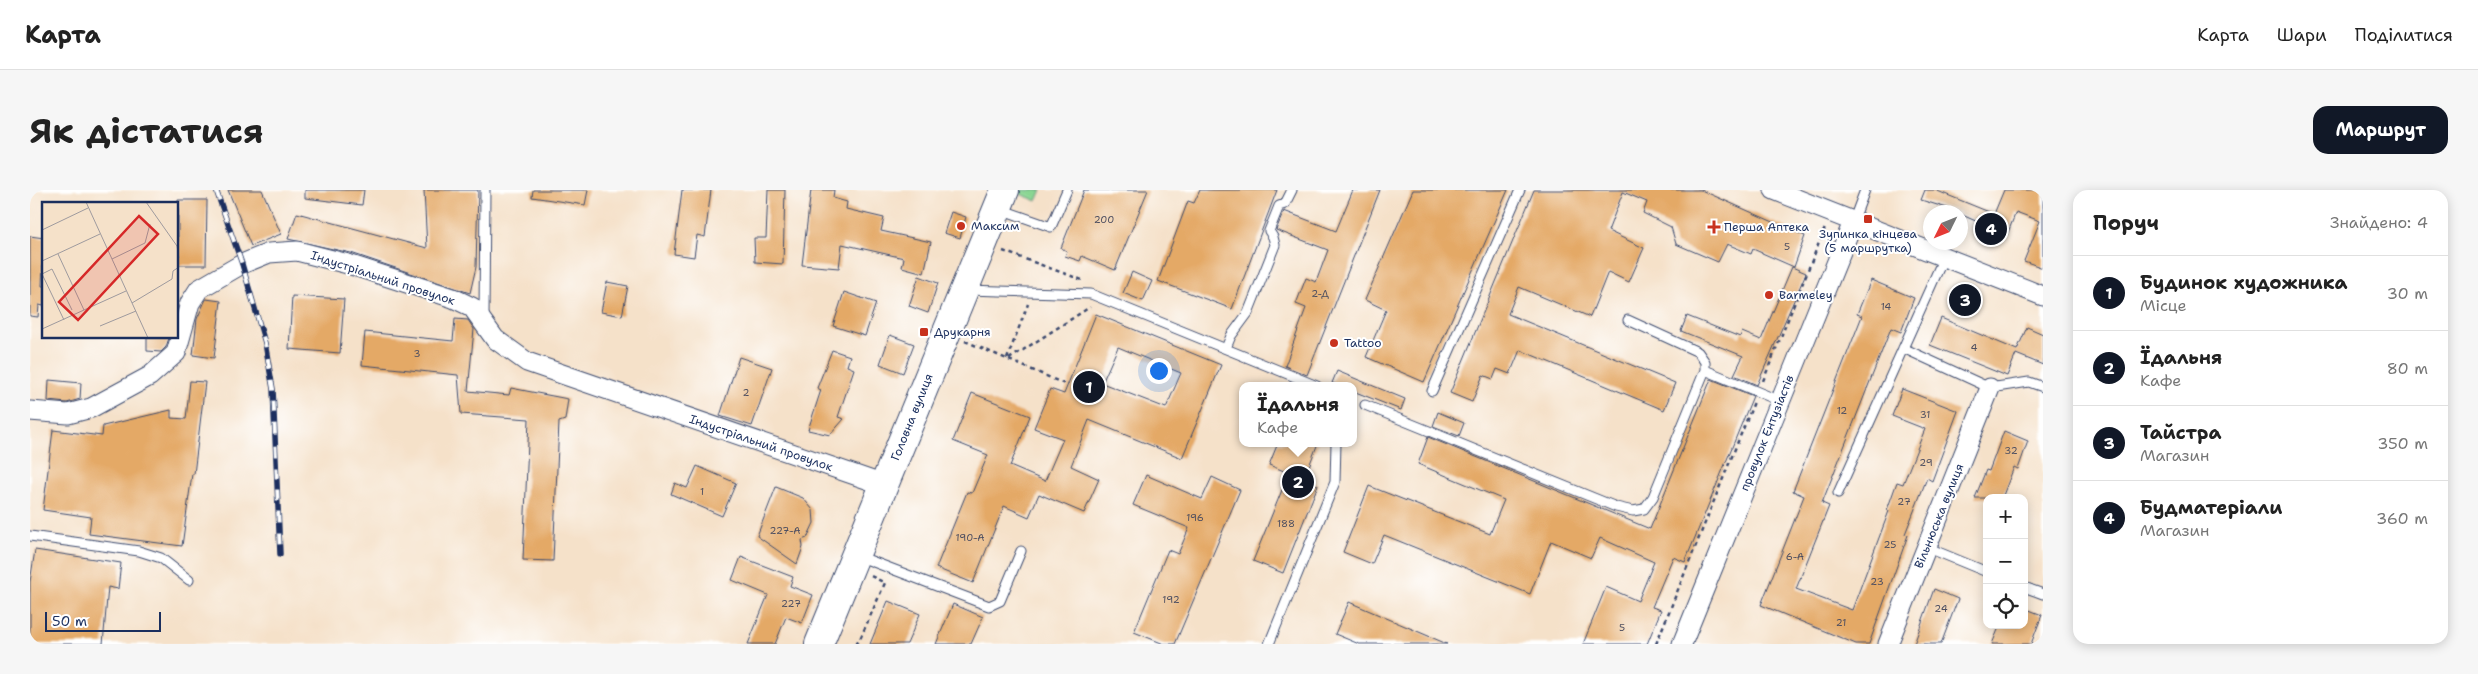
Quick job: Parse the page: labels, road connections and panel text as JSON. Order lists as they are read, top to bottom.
{
  "streets": {
    "main road": ["Головна вулиця"],
    "street": ["Індустріальний провулок", "провулок Ентузіастів", "Вільнюська вулиця"]
  },
  "crossings": [
    ["Індустріальний провулок", "Головна вулиця"]
  ],
  "places": {
    "transit": ["Зупинка кінцева (5 маршрутка)", "Друкарня"],
    "other": ["Максим", "Barmeley", "Tattoo"],
    "health": ["Перша Аптека"]
  },
  "house_numbers": [
    "200",
    "5",
    "2-Д",
    "14",
    "4",
    "3",
    "2",
    "12",
    "31",
    "32",
    "29",
    "1",
    "27",
    "196",
    "188",
    "227-А",
    "190-А",
    "25",
    "6-А",
    "23",
    "192",
    "227",
    "24",
    "21",
    "5"
  ],
  "scale_bar": "50 m",
  "north": "bottom left",
  "page": {
    "header": "Карта",
    "nav": ["Карта", "Шари", "Поділитися"],
    "buttons": "Маршрут",
    "title": "Як дістатися",
    "heading": ["Поруч", "Знайдено: 4"],
    "pins": [
      "4",
      "3",
      "1",
      "2"
    ],
    "list": [
      {
        "mark": "1",
        "name": "Будинок художника",
        "note": "Місце",
        "value": "30 m"
      },
      {
        "mark": "2",
        "name": "Їдальня",
        "note": "Кафе",
        "value": "80 m"
      },
      {
        "mark": "3",
        "name": "Тайстра",
        "note": "Магазин",
        "value": "350 m"
      },
      {
        "mark": "4",
        "name": "Будматеріали",
        "note": "Магазин",
        "value": "360 m"
      }
    ],
    "popup": ["Їдальня", "Кафе"],
    "map_buttons": ["+", "−"],
    "scale": "50 m"
  }
}
